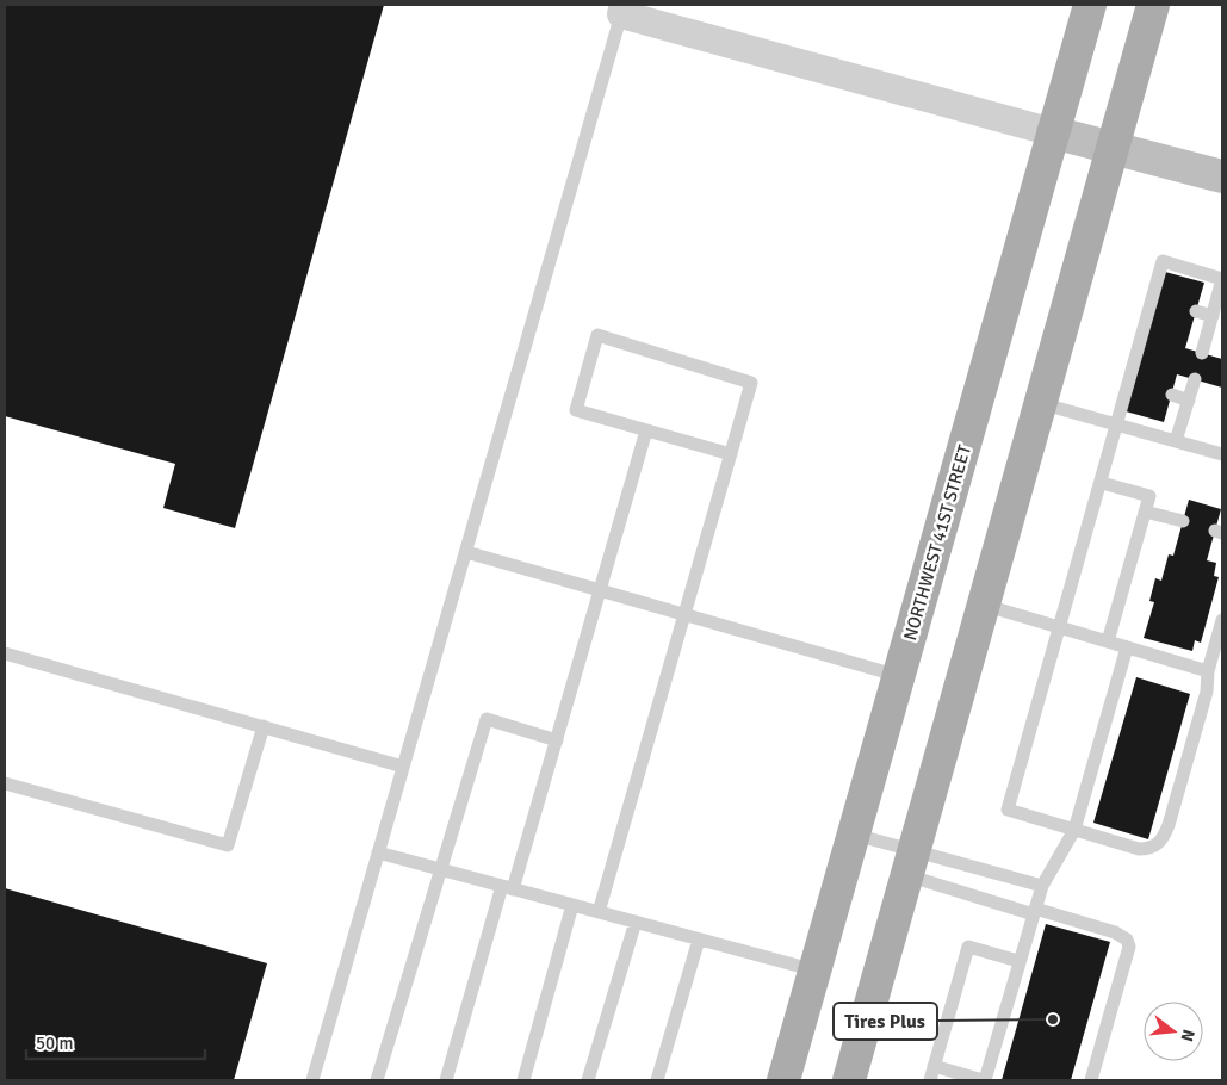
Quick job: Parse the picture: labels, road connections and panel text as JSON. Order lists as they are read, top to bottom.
{
  "streets": {
    "main road": ["NORTHWEST 41ST STREET"]
  },
  "places": ["Tires Plus"],
  "scale_bar": "50 m",
  "north": "right"
}
